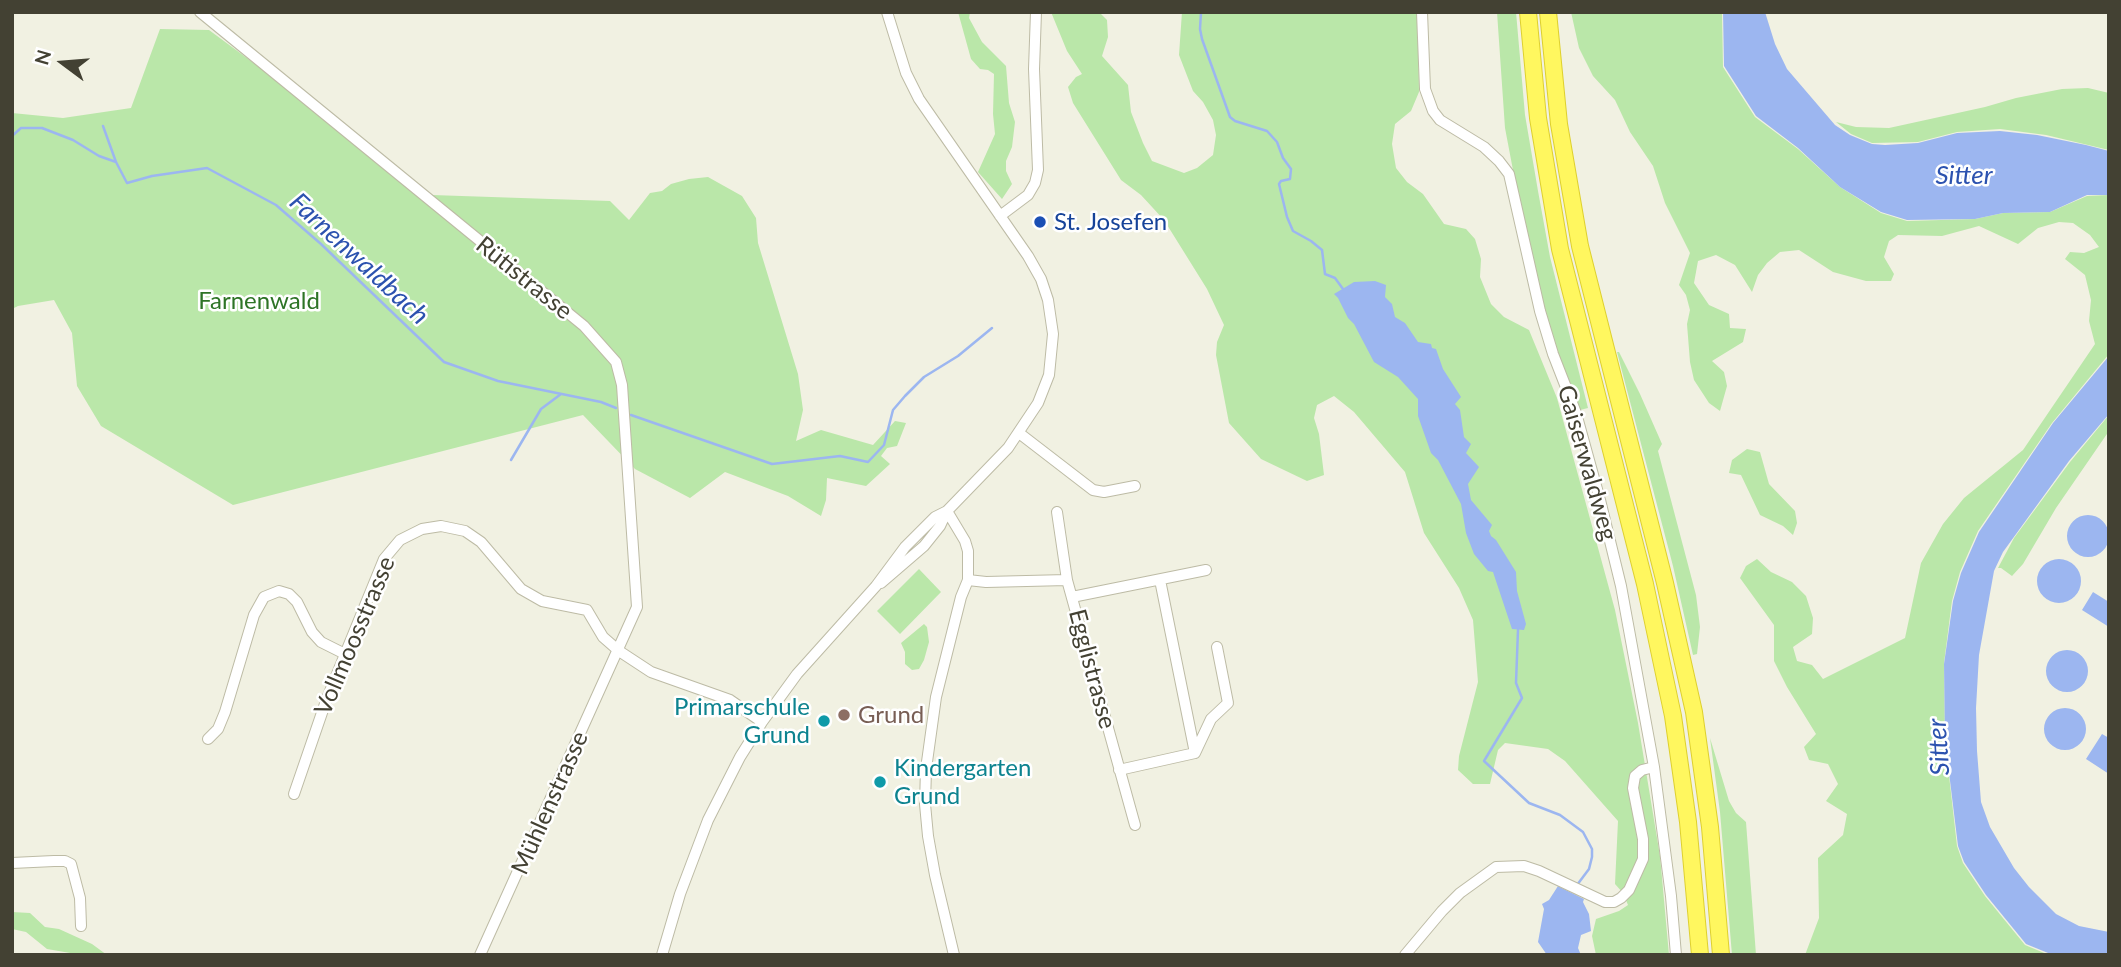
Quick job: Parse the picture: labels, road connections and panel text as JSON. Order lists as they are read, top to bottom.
{
  "streets": {
    "street": [
      "Rütistrasse",
      "Gaiserwaldweg",
      "Vollmoosstrasse",
      "Egglistrasse",
      "Mühlenstrasse"
    ]
  },
  "crossings": [
    ["Rütistrasse", "Vollmoosstrasse"],
    ["Rütistrasse", "Mühlenstrasse"],
    ["Vollmoosstrasse", "Mühlenstrasse"]
  ],
  "water": ["Sitter", "Farnenwaldbach"],
  "parks": ["Farnenwald"],
  "places": [
    "St. Josefen",
    "Grund",
    "Primarschule Grund",
    "Kindergarten Grund"
  ],
  "north": "left"
}
